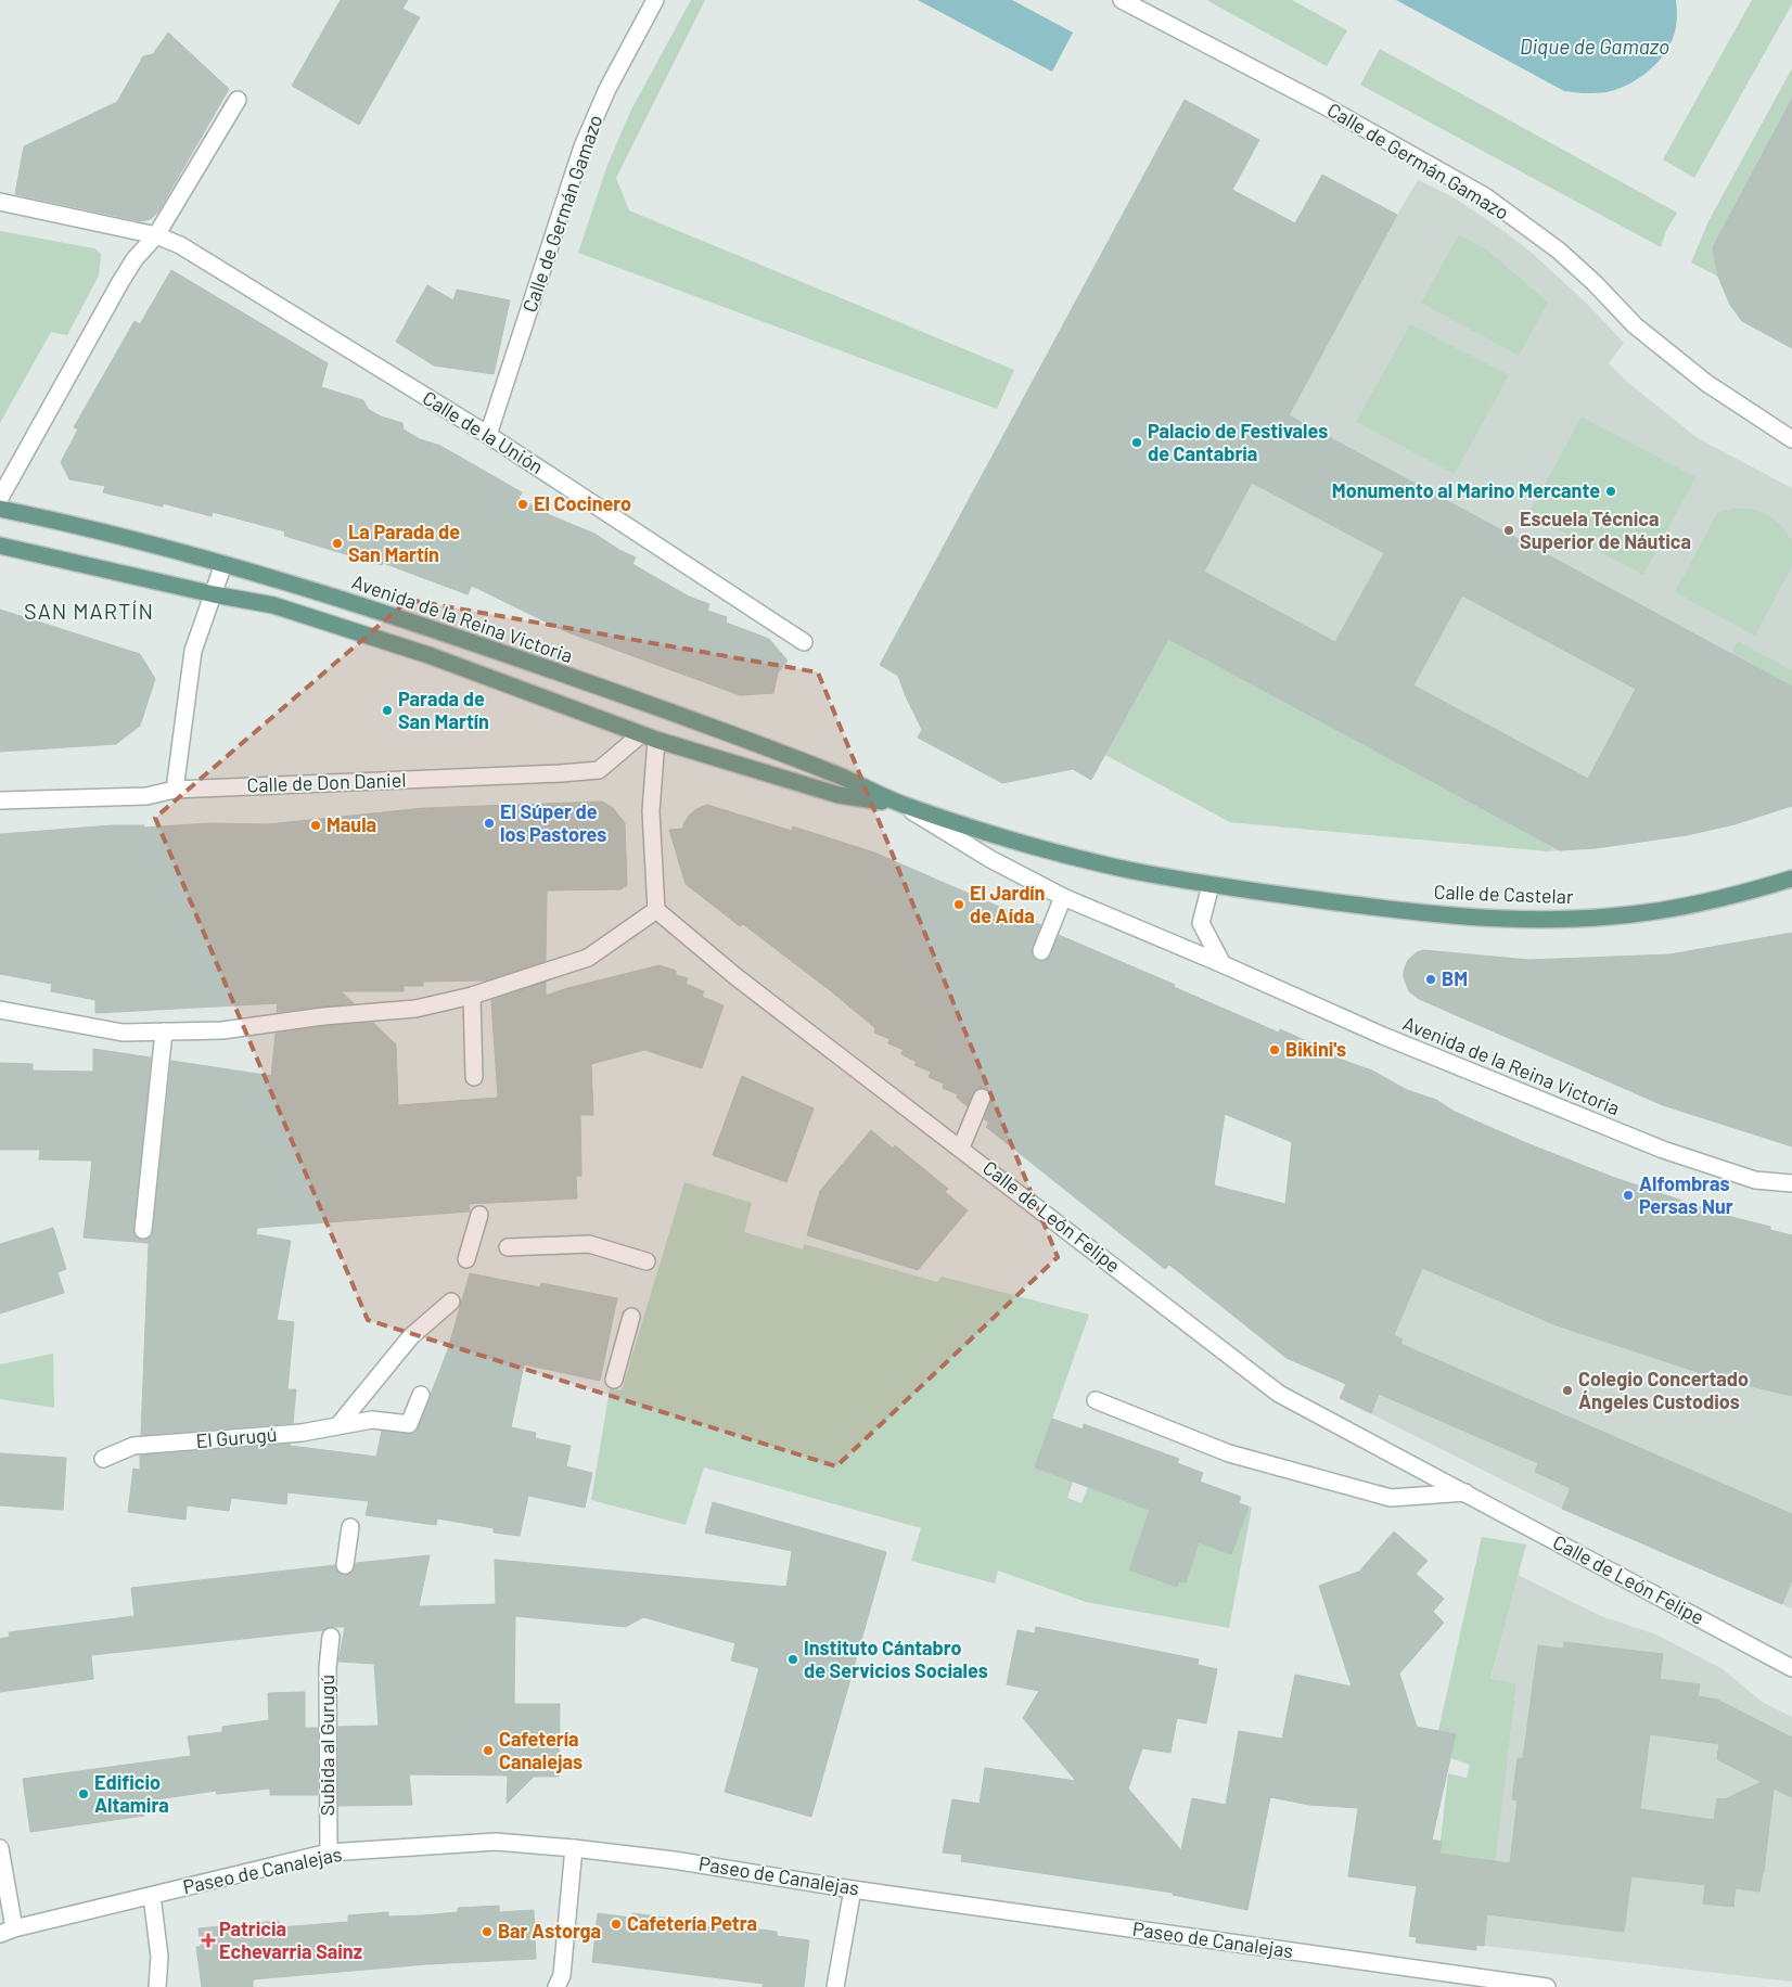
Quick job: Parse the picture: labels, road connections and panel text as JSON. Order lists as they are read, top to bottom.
{
  "streets": {
    "main road": ["Avenida de la Reina Victoria", "Calle de Castelar"],
    "street": [
      "Calle de Germán Gamazo",
      "Calle de la Unión",
      "Calle de Don Daniel",
      "Calle de León Felipe",
      "El Gurugú",
      "Subida al Gurugú",
      "Paseo de Canalejas"
    ]
  },
  "crossings": [
    ["Calle de Germán Gamazo", "Calle de la Unión"],
    ["Avenida de la Reina Victoria", "Calle de Don Daniel"],
    ["Avenida de la Reina Victoria", "Calle de Castelar"],
    ["Subida al Gurugú", "Paseo de Canalejas"]
  ],
  "districts": ["SAN MARTÍN"],
  "water": ["Dique de Gamazo"],
  "places": {
    "other": [
      "Palacio de Festivales de Cantabria",
      "Monumento al Marino Mercante",
      "El Cocinero",
      "Escuela Técnica Superior de Náutica",
      "La Parada de San Martín",
      "Parada de San Martín",
      "El Súper de los Pastores",
      "Maula",
      "El Jardín de Aída",
      "BM",
      "Bikini's",
      "Alfombras Persas Nur",
      "Colegio Concertado Ángeles Custodios",
      "Instituto Cántabro de Servicios Sociales",
      "Cafetería Canalejas",
      "Edificio Altamira",
      "Cafetería Petra",
      "Bar Astorga"
    ],
    "health": ["Patricia Echevarria Sainz"]
  }
}
